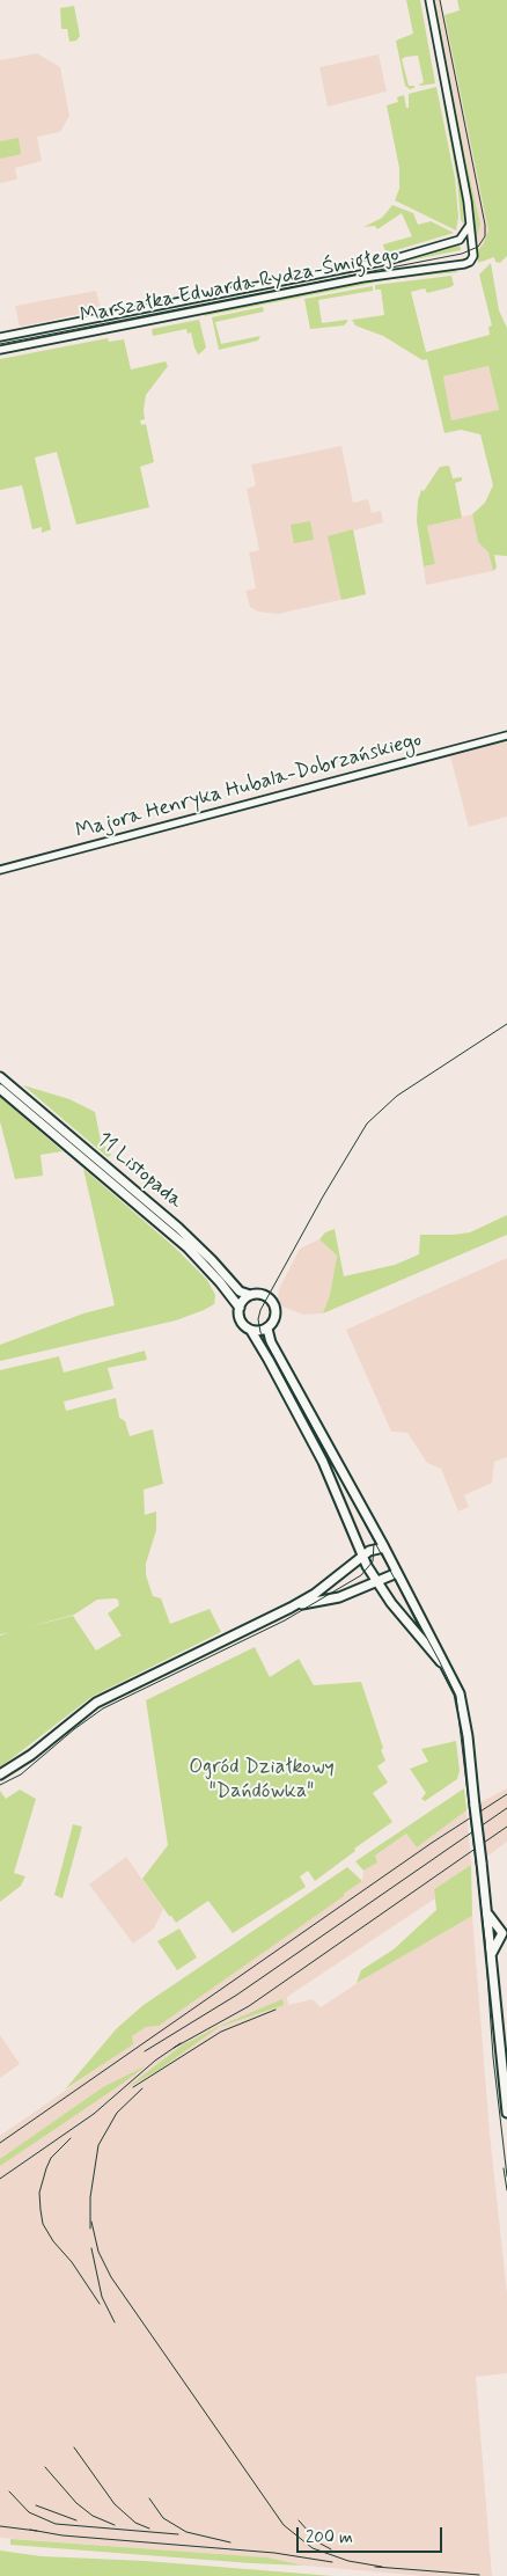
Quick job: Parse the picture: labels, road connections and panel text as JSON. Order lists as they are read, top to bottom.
{
  "streets": {
    "main road": ["11 Listopada"],
    "street": ["Marszałka Edwarda Rydza-Śmigłego", "Majora Henryka Hubala-Dobrzańskiego"]
  },
  "parks": ["Ogród Działkowy \"Dańdówka\""],
  "scale_bar": "200 m"
}
